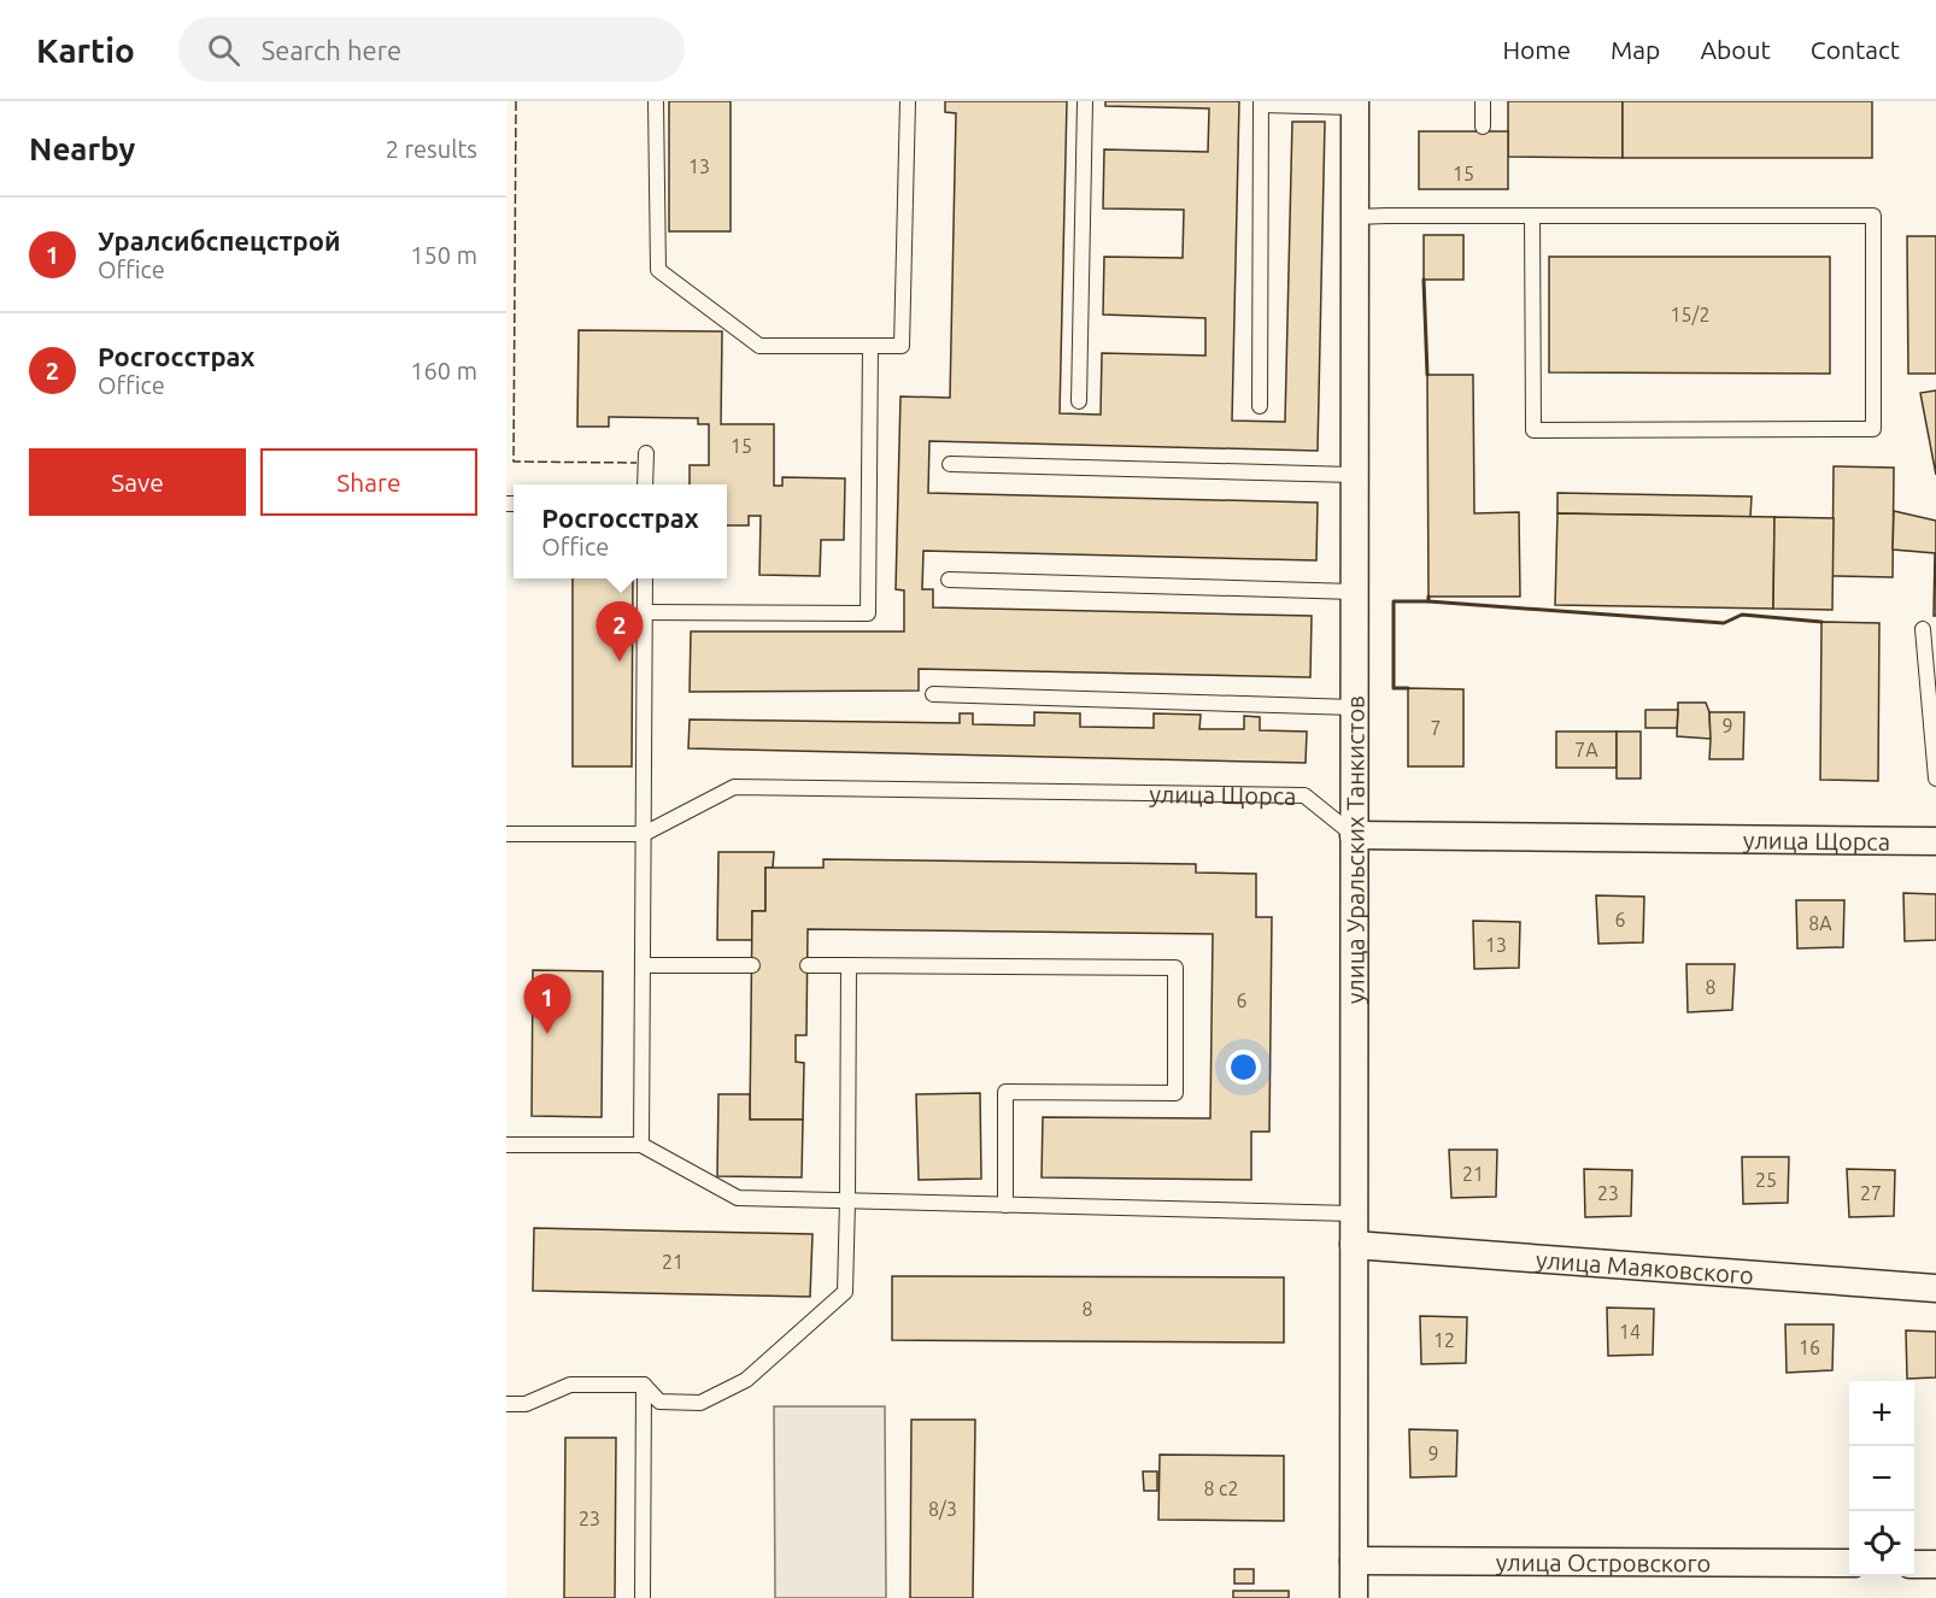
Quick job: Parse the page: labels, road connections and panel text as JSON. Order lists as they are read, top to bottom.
{
  "streets": {
    "street": [
      "улица Щорса",
      "улица Уральских Танкистов",
      "улица Маяковского",
      "улица Островского"
    ]
  },
  "crossings": [
    ["улица Щорса", "улица Уральских Танкистов"],
    ["улица Уральских Танкистов", "улица Маяковского"],
    ["улица Уральских Танкистов", "улица Островского"]
  ],
  "house_numbers": [
    "13",
    "15",
    "15/2",
    "15",
    "9",
    "7",
    "7А",
    "6",
    "8А",
    "13",
    "8",
    "6",
    "21",
    "25",
    "23",
    "27",
    "21",
    "8",
    "14",
    "12",
    "16",
    "9",
    "8 с2",
    "8/3",
    "23"
  ],
  "page": {
    "header": "Kartio",
    "search": "Search here",
    "nav": [
      "Home",
      "Map",
      "About",
      "Contact"
    ],
    "heading": ["Nearby", "2 results"],
    "list": [
      {
        "mark": "1",
        "name": "Уралсибспецстрой",
        "note": "Office",
        "value": "150 m"
      },
      {
        "mark": "2",
        "name": "Росгосстрах",
        "note": "Office",
        "value": "160 m"
      }
    ],
    "buttons": ["Save", "Share"],
    "popup": ["Росгосстрах", "Office"],
    "pins": ["2", "1"],
    "map_buttons": ["+", "−"]
  }
}
